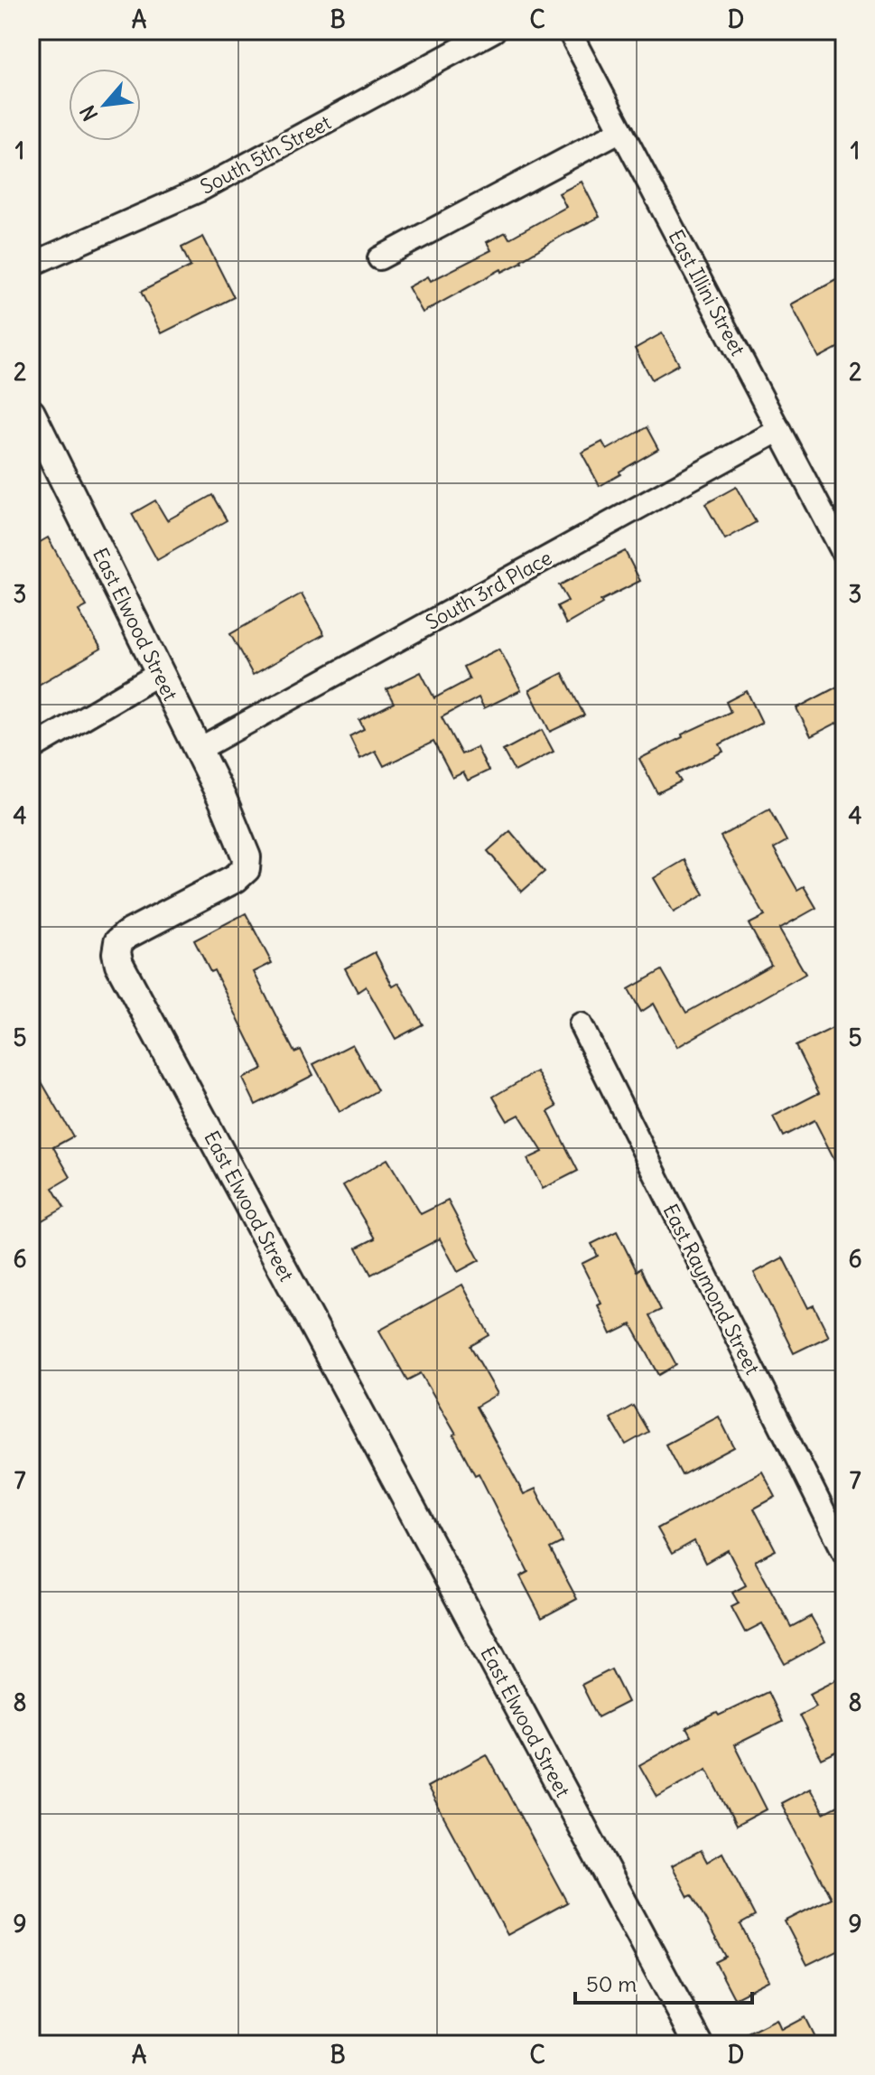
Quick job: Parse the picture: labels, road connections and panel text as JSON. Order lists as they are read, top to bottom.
{
  "streets": {
    "street": [
      "South 5th Street",
      "East Illini Street",
      "South 3rd Place",
      "East Elwood Street",
      "East Raymond Street"
    ]
  },
  "crossings": [
    ["East Illini Street", "South 3rd Place"],
    ["South 3rd Place", "East Elwood Street"]
  ],
  "scale_bar": "50 m",
  "north": "bottom left",
  "grid": {
    "columns": [
      "A",
      "B",
      "C",
      "D"
    ],
    "rows": [
      "1",
      "2",
      "3",
      "4",
      "5",
      "6",
      "7",
      "8",
      "9"
    ]
  }
}
